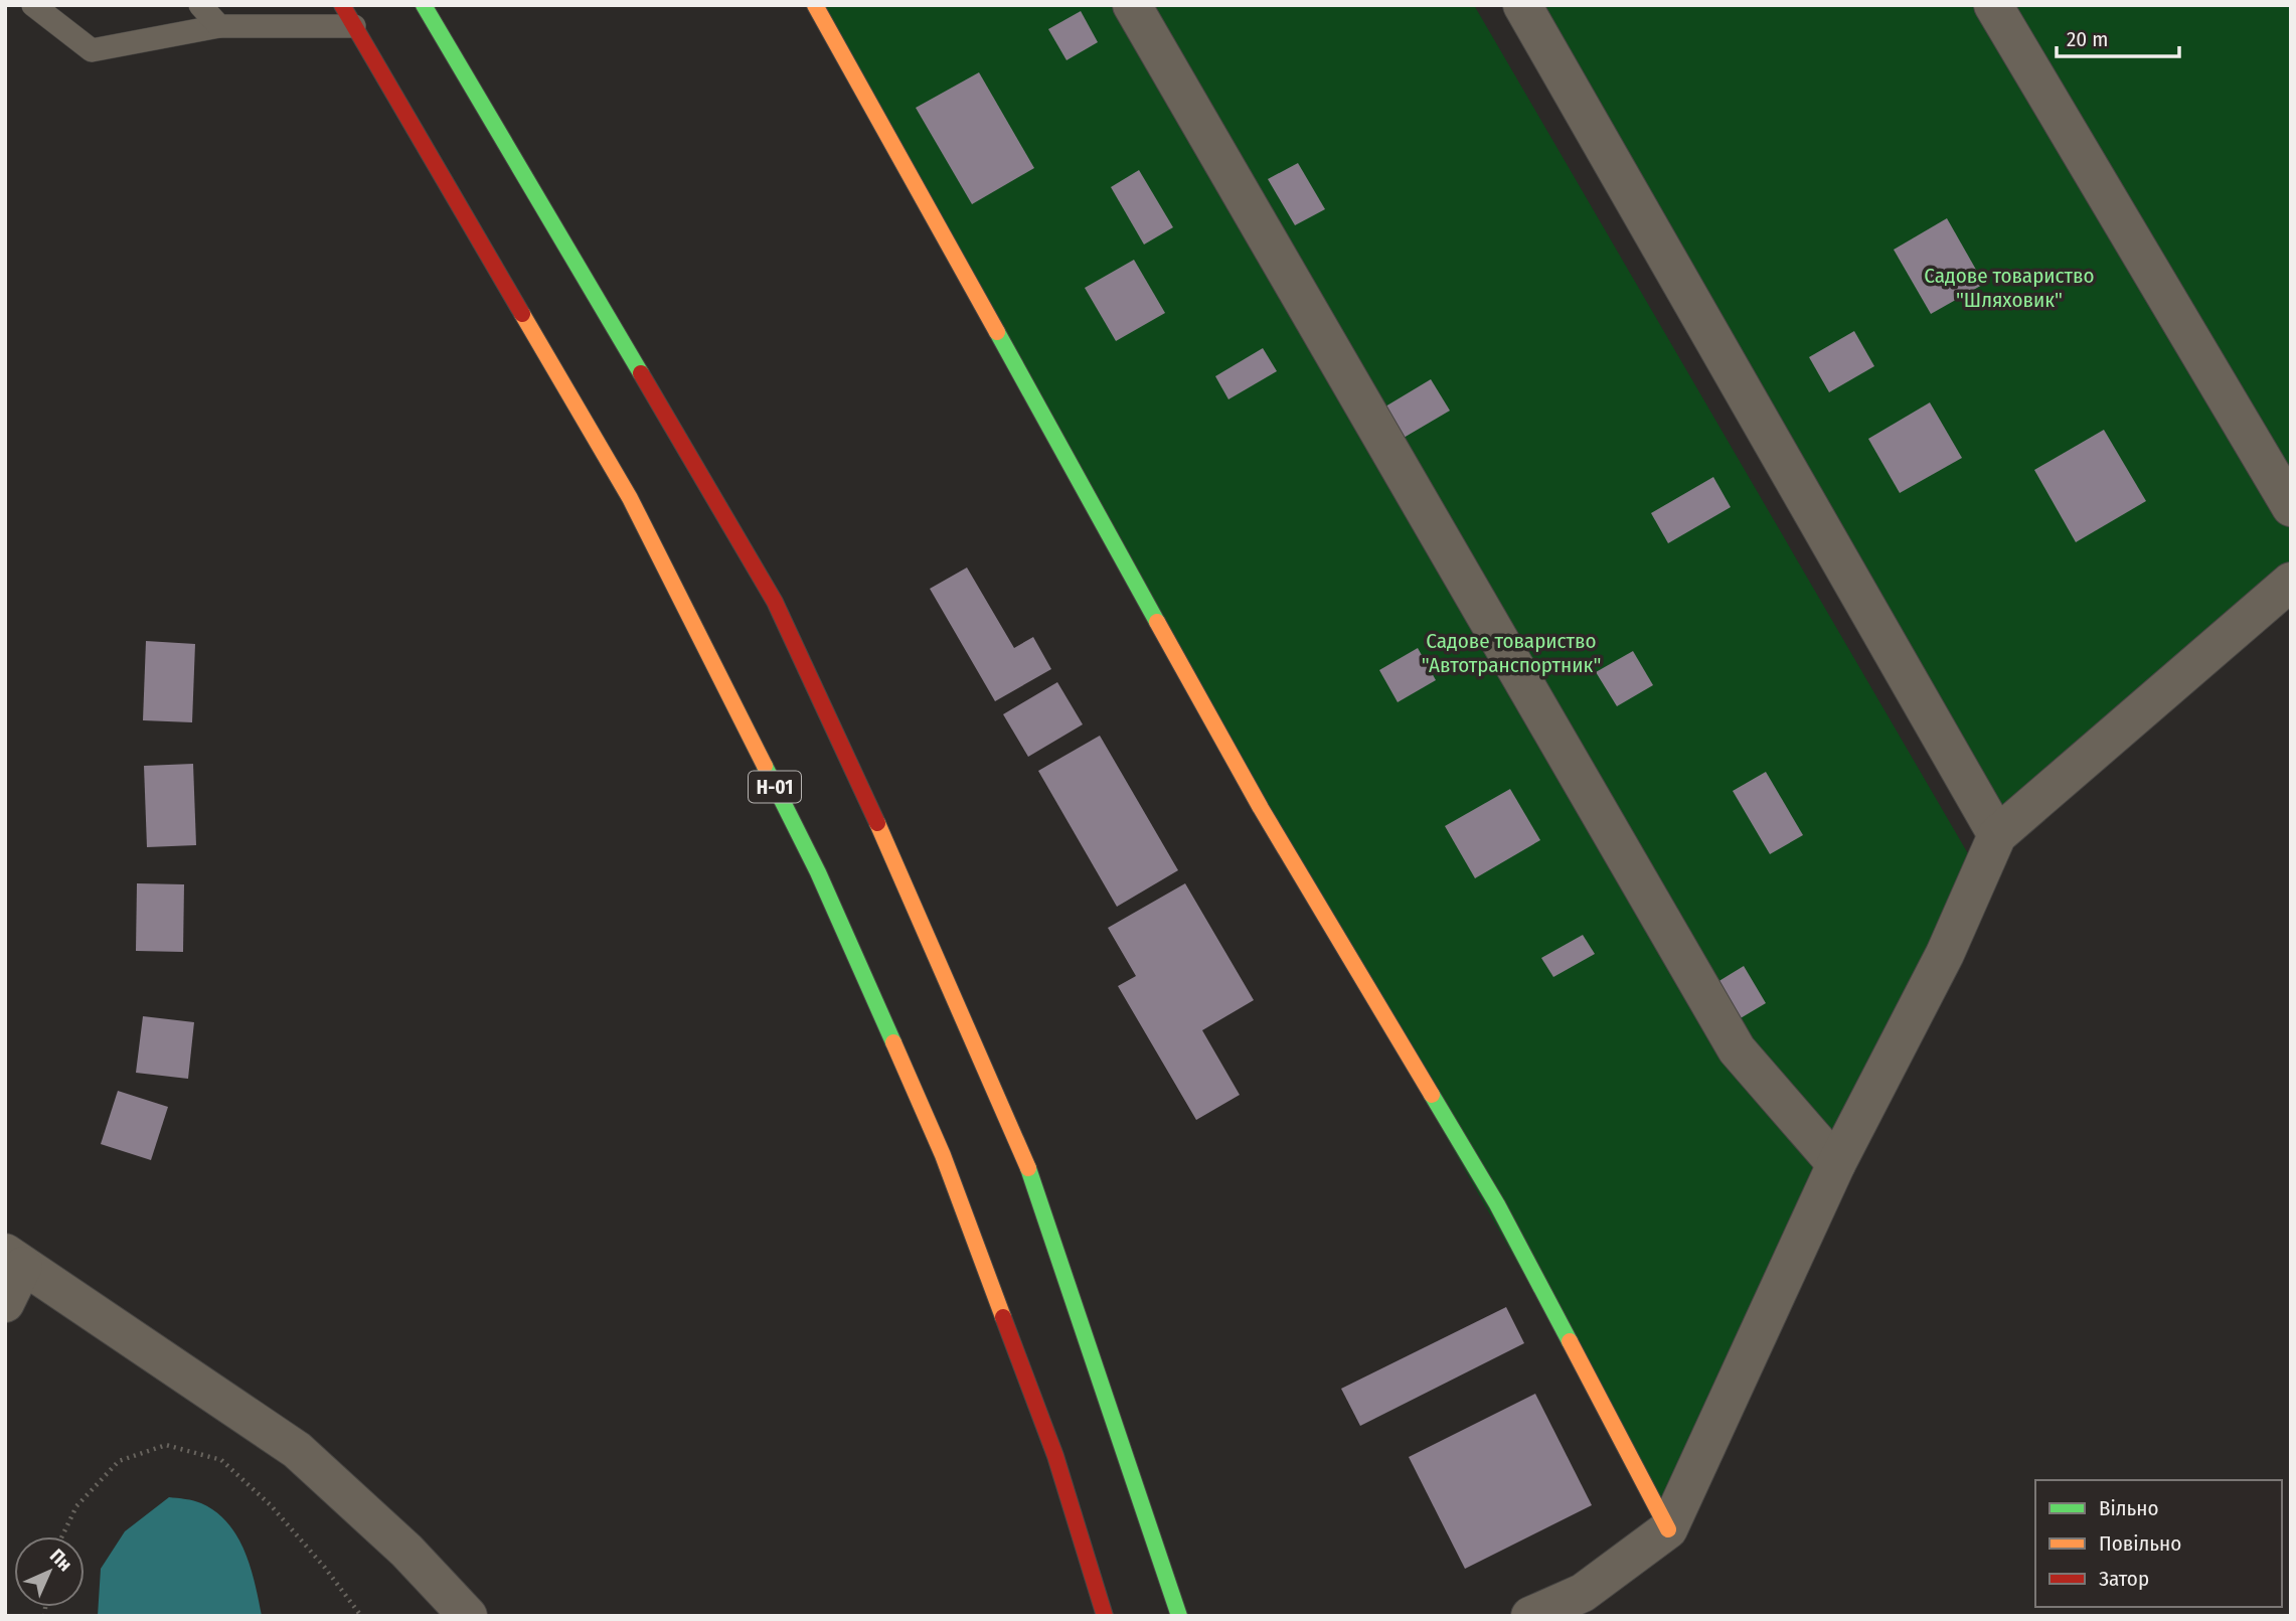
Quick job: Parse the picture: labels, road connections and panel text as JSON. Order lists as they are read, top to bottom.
{
  "streets": {
    "main road": ["Н-01"]
  },
  "parks": ["Садове товариство \"Шляховик\"", "Садове товариство \"Автотранспортник\""],
  "legend": ["Вільно", "Повільно", "Затор"],
  "scale_bar": "20 m",
  "north": "top right"
}
